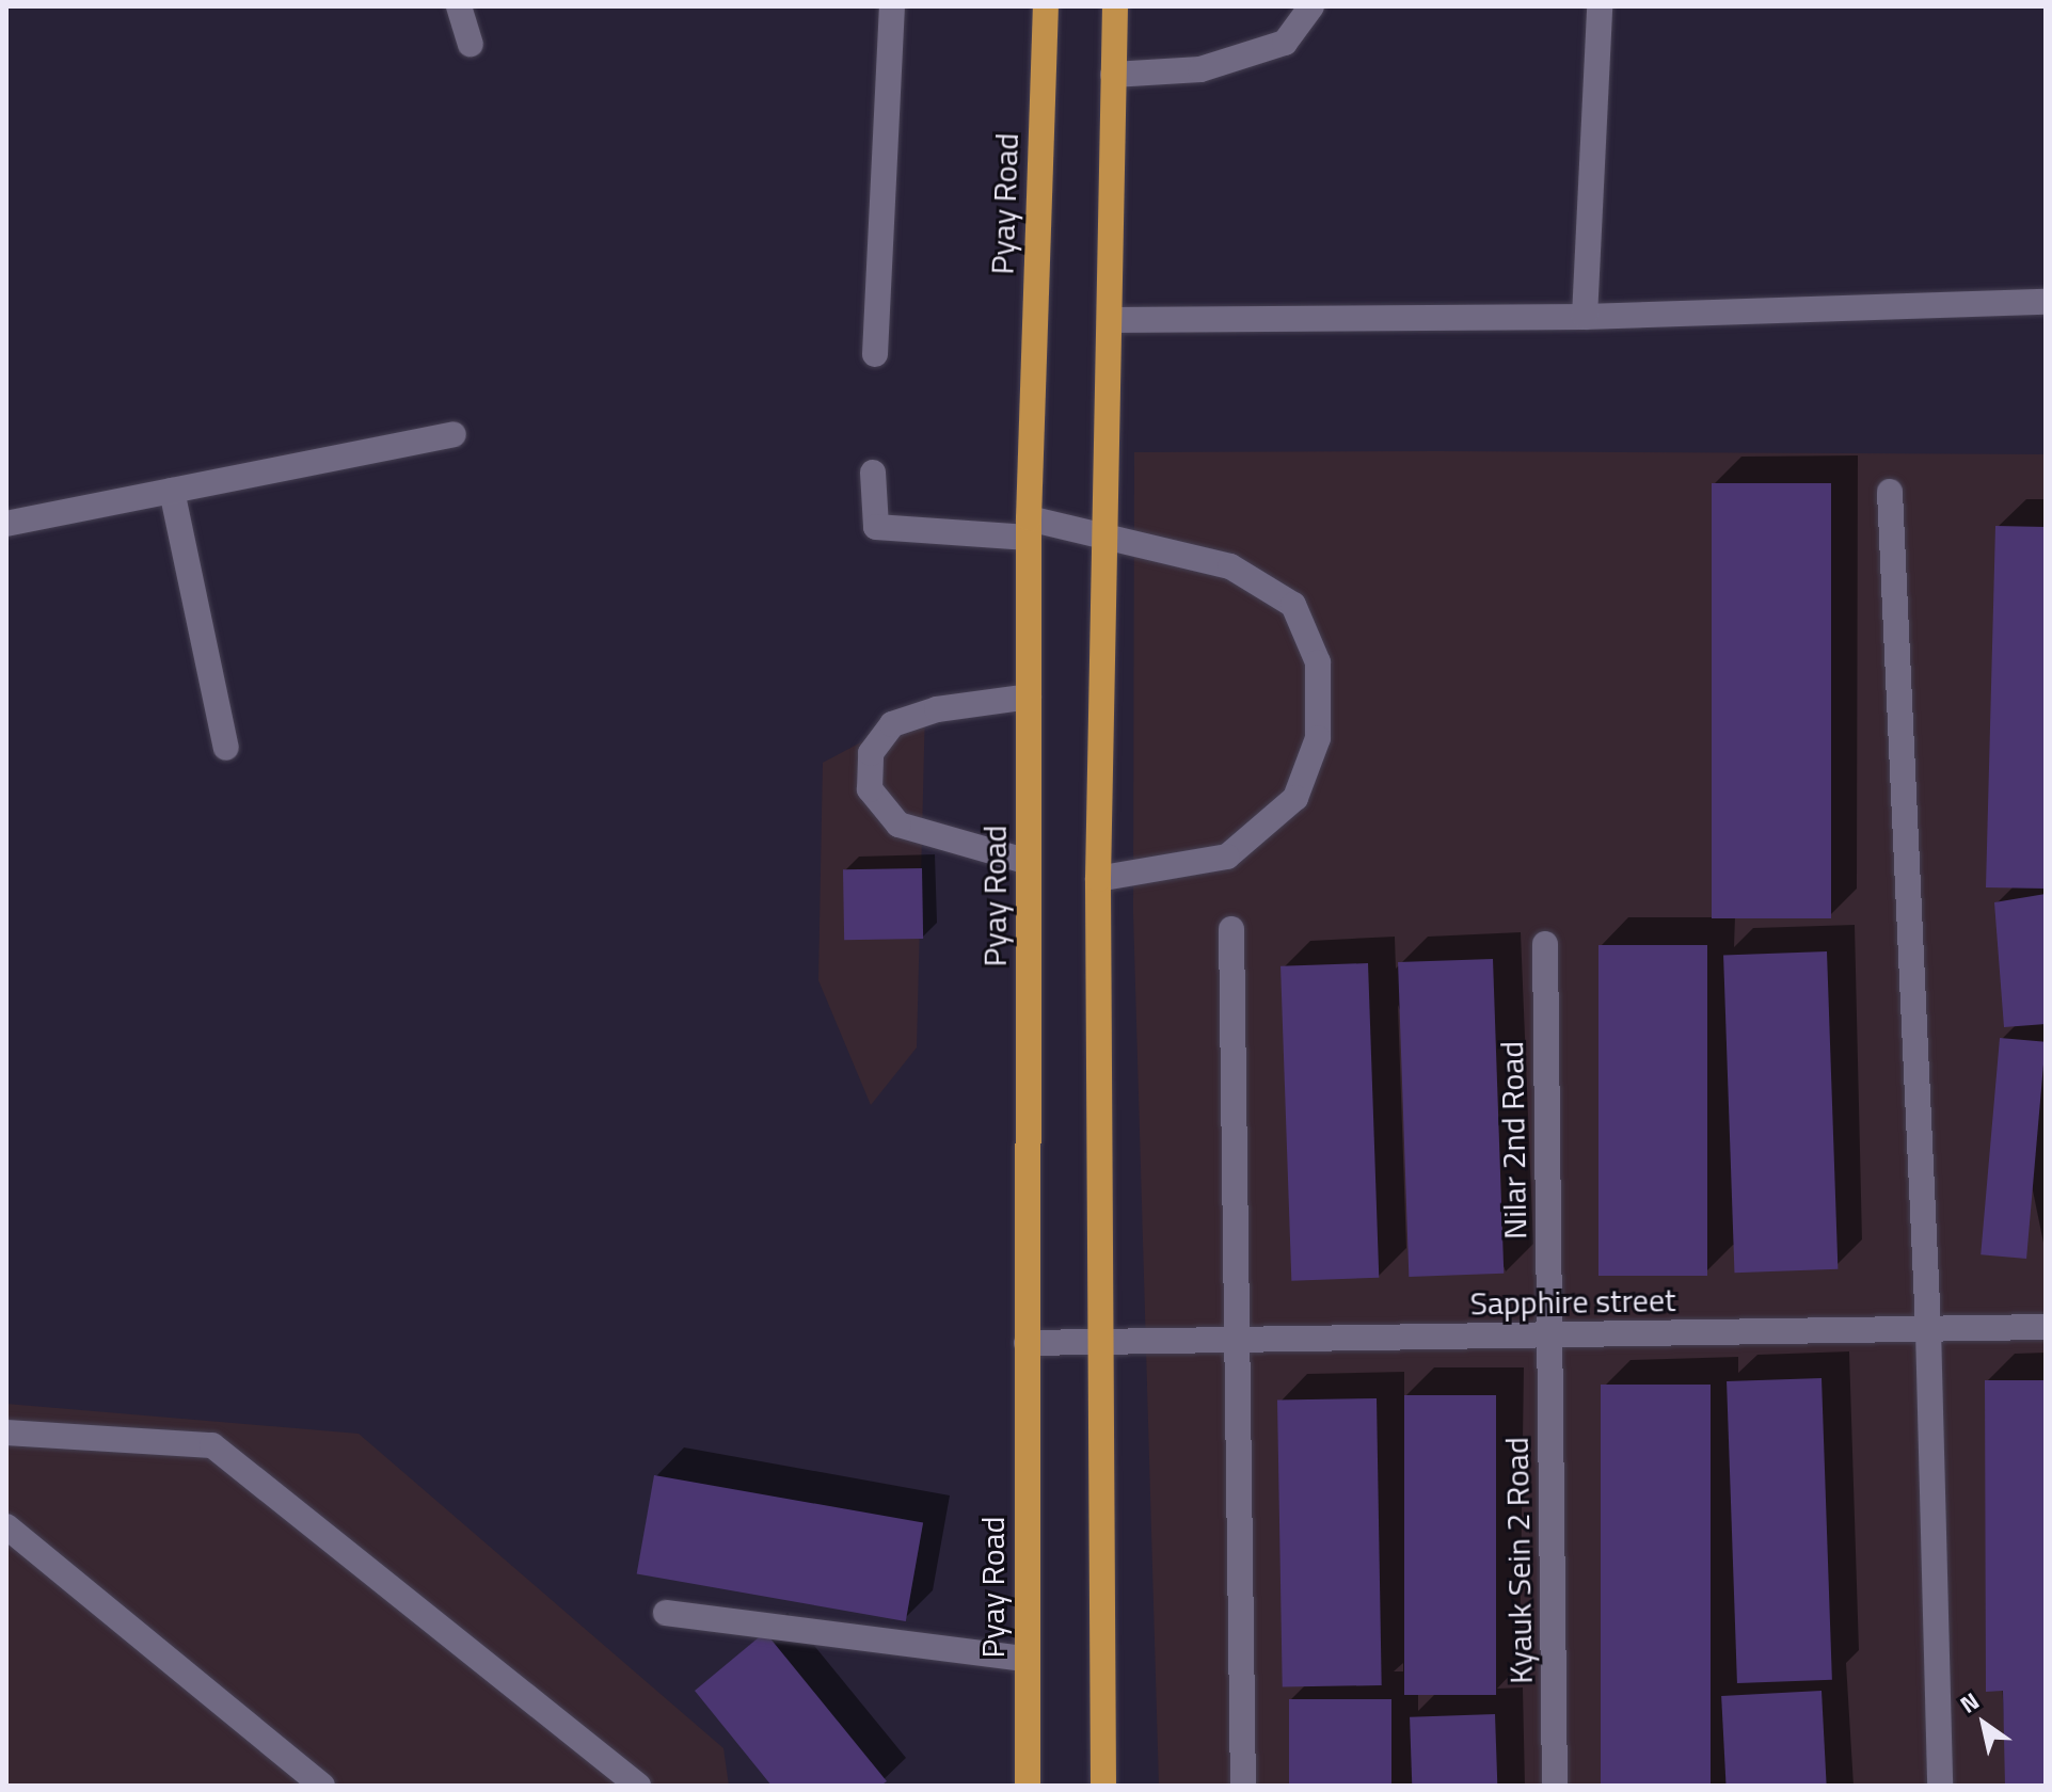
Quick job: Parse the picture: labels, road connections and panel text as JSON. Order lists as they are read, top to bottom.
{
  "streets": {
    "highway": ["Pyay Road"],
    "street": ["Nilar 2nd Road", "Sapphire street", "Kyauk Sein 2 Road"]
  },
  "crossings": [
    ["Pyay Road", "Sapphire street"],
    ["Nilar 2nd Road", "Sapphire street"],
    ["Nilar 2nd Road", "Kyauk Sein 2 Road"],
    ["Sapphire street", "Kyauk Sein 2 Road"]
  ],
  "north": "top left"
}
